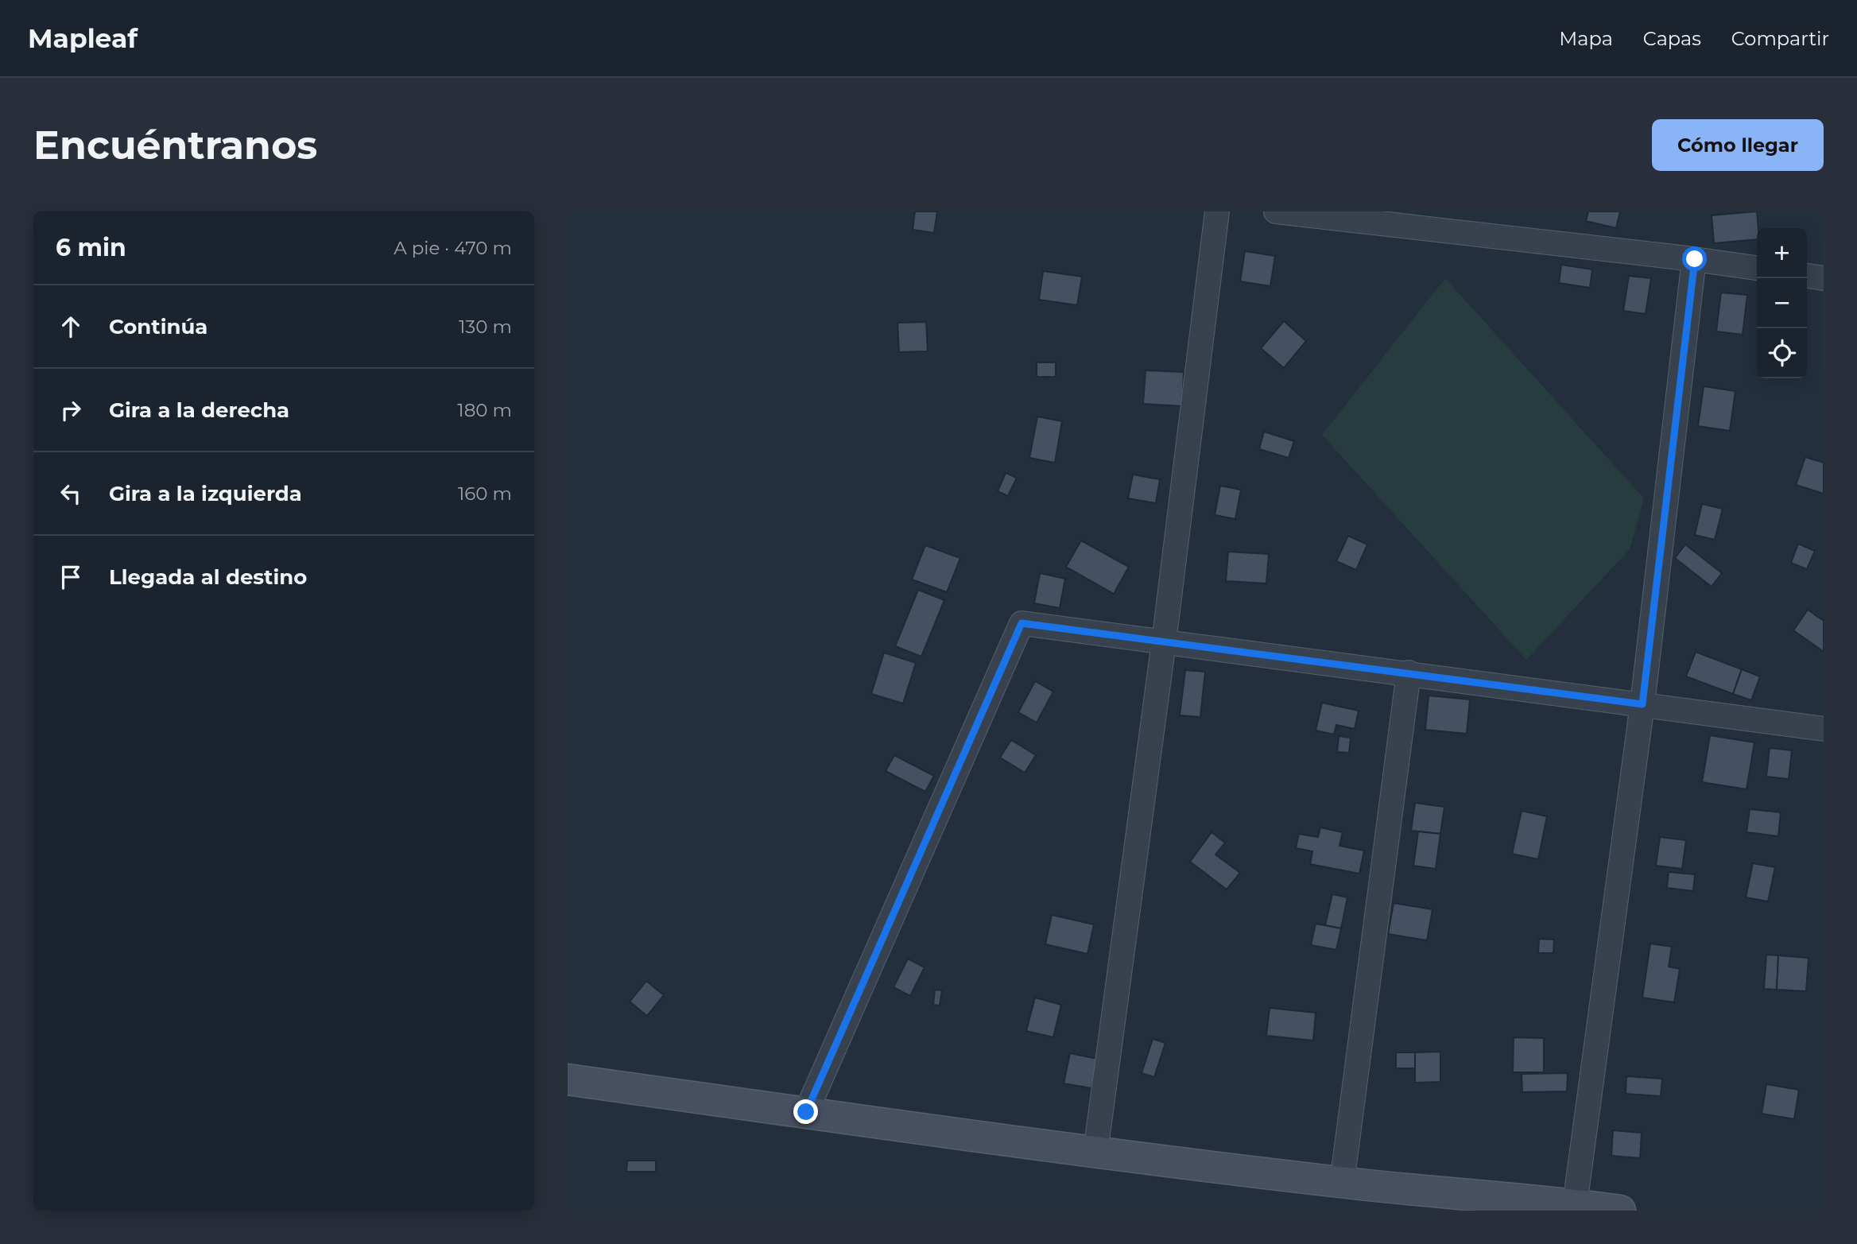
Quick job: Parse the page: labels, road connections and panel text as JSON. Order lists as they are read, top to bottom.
{
  "page": {
    "header": "Mapleaf",
    "nav": ["Mapa", "Capas", "Compartir"],
    "buttons": "Cómo llegar",
    "title": "Encuéntranos",
    "heading": ["6 min", "A pie · 470 m"],
    "map_buttons": ["+", "−"],
    "list": [
      ["Continúa", "130 m"],
      ["Gira a la derecha", "180 m"],
      ["Gira a la izquierda", "160 m"],
      "Llegada al destino"
    ]
  }
}
